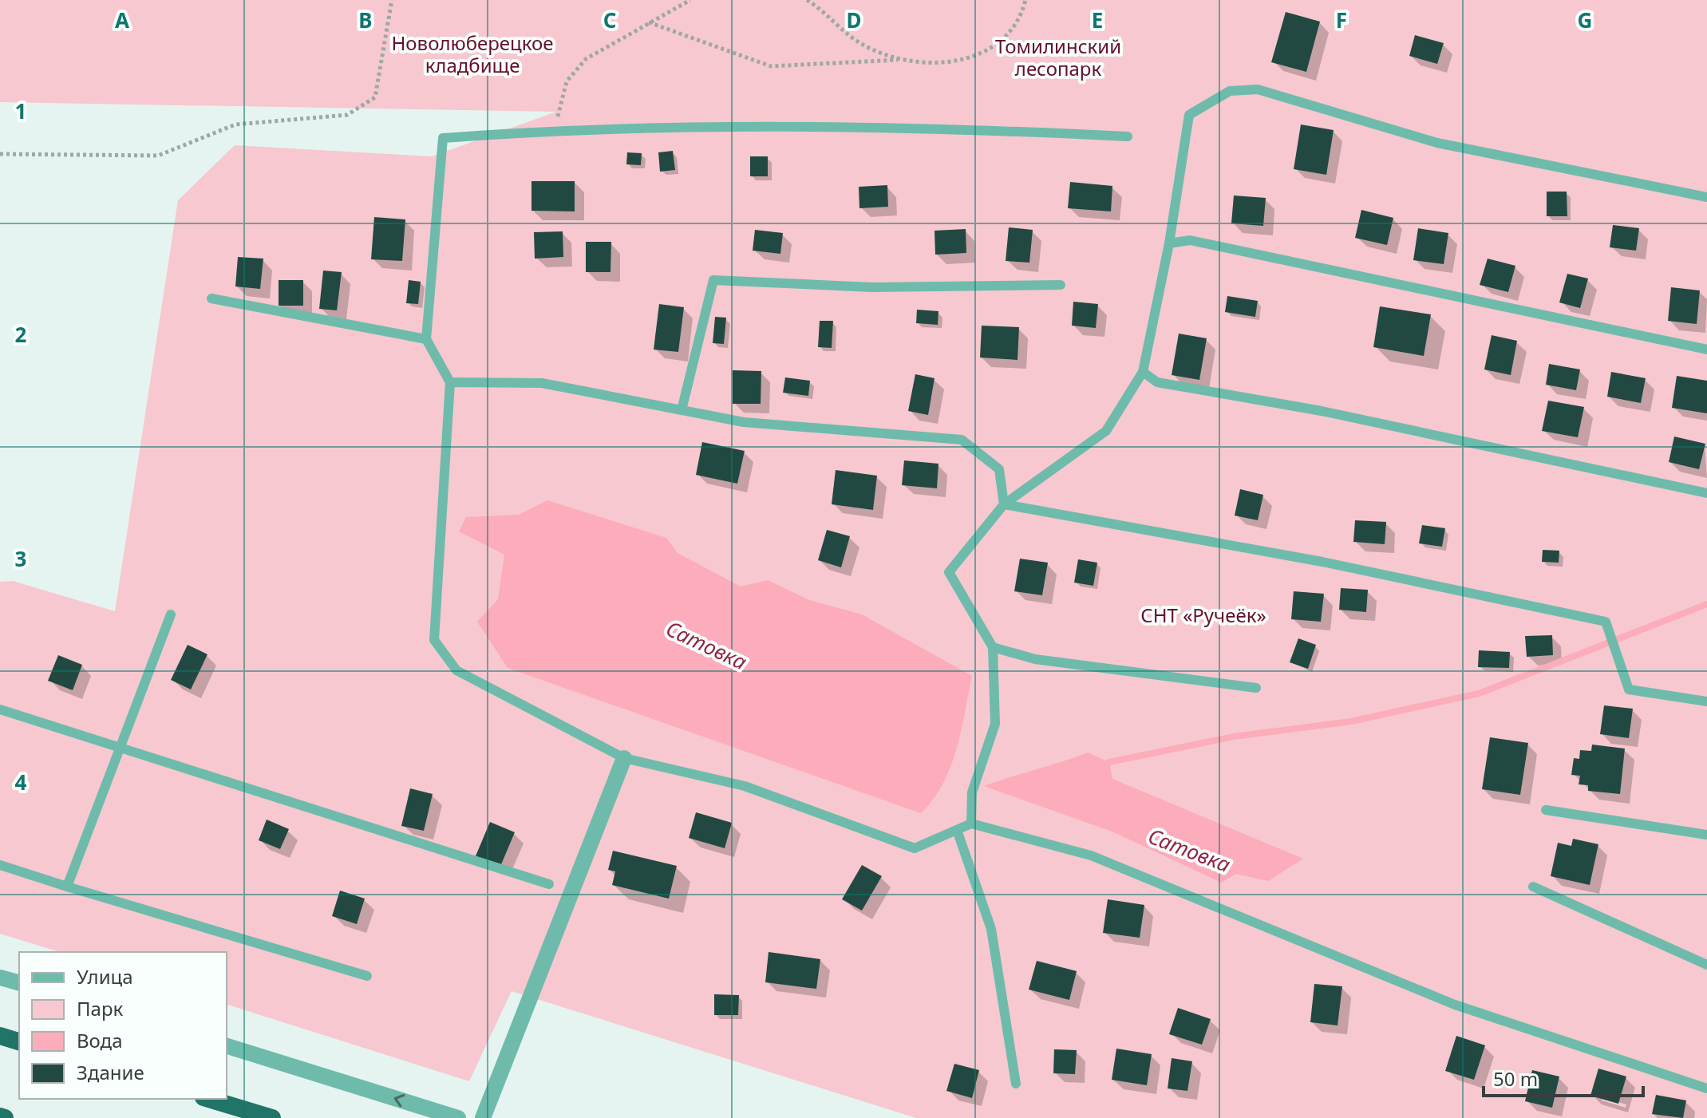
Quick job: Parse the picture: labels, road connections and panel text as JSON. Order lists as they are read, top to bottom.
{
  "water": ["Сатовка"],
  "parks": ["Новолюберецкое кладбище", "Томилинский лесопарк", "СНТ «Ручеёк»"],
  "legend": [
    "Улица",
    "Парк",
    "Вода",
    "Здание"
  ],
  "scale_bar": "50 m",
  "grid": {
    "columns": [
      "A",
      "B",
      "C",
      "D",
      "E",
      "F",
      "G"
    ],
    "rows": [
      "1",
      "2",
      "3",
      "4"
    ]
  }
}
